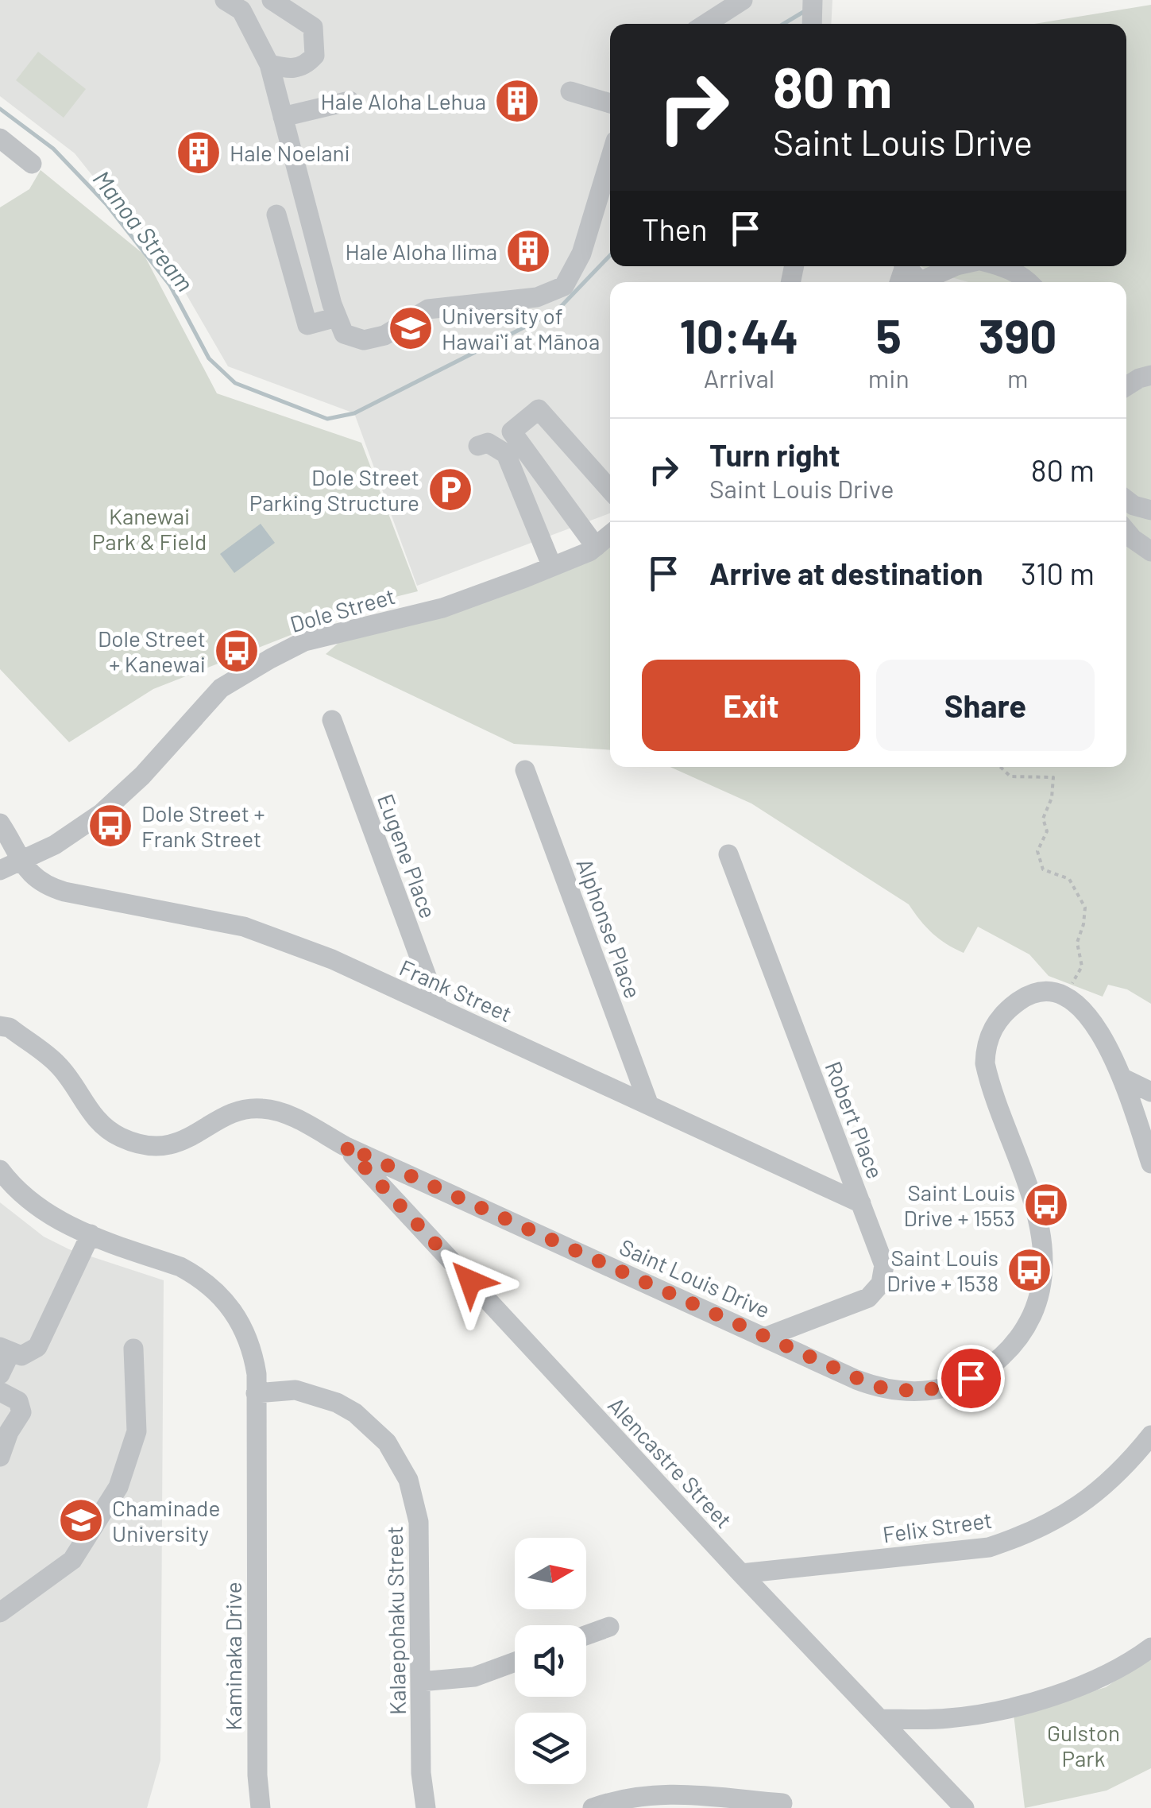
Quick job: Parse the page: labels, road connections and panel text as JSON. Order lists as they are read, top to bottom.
{
  "streets": {
    "street": [
      "Dole Street",
      "Eugene Place",
      "Alphonse Place",
      "Frank Street",
      "Robert Place",
      "Saint Louis Drive",
      "Alencastre Street",
      "Felix Street",
      "Kalaepohaku Street",
      "Kaminaka Drive"
    ]
  },
  "crossings": [
    ["Dole Street", "Frank Street"],
    ["Eugene Place", "Frank Street"],
    ["Alphonse Place", "Frank Street"],
    ["Frank Street", "Robert Place"],
    ["Robert Place", "Saint Louis Drive"],
    ["Saint Louis Drive", "Alencastre Street"],
    ["Alencastre Street", "Felix Street"],
    ["Kalaepohaku Street", "Kaminaka Drive"]
  ],
  "water": ["Manoa Stream"],
  "parks": ["Kanewai Park & Field", "Gulston Park"],
  "places": {
    "building": ["Hale Aloha Lehua", "Hale Noelani", "Hale Aloha Ilima"],
    "school or university": ["University of Hawaiʻi at Mānoa", "Chaminade University"],
    "parking": ["Dole Street Parking Structure"],
    "bus stop": [
      "Dole Street + Kanewai",
      "Dole Street + Frank Street",
      "Saint Louis Drive + 1553",
      "Saint Louis Drive + 1538"
    ]
  },
  "north": "right",
  "page": {
    "turn": ["80 m", "Saint Louis Drive"],
    "then": "Then",
    "eta": [
      "10:44",
      "Arrival",
      "5",
      "min",
      "390",
      "m"
    ],
    "list": [
      {
        "name": "Turn right",
        "note": "Saint Louis Drive",
        "value": "80 m"
      },
      {
        "name": "Arrive at destination",
        "value": "310 m"
      }
    ],
    "buttons": ["Exit", "Share"]
  }
}
